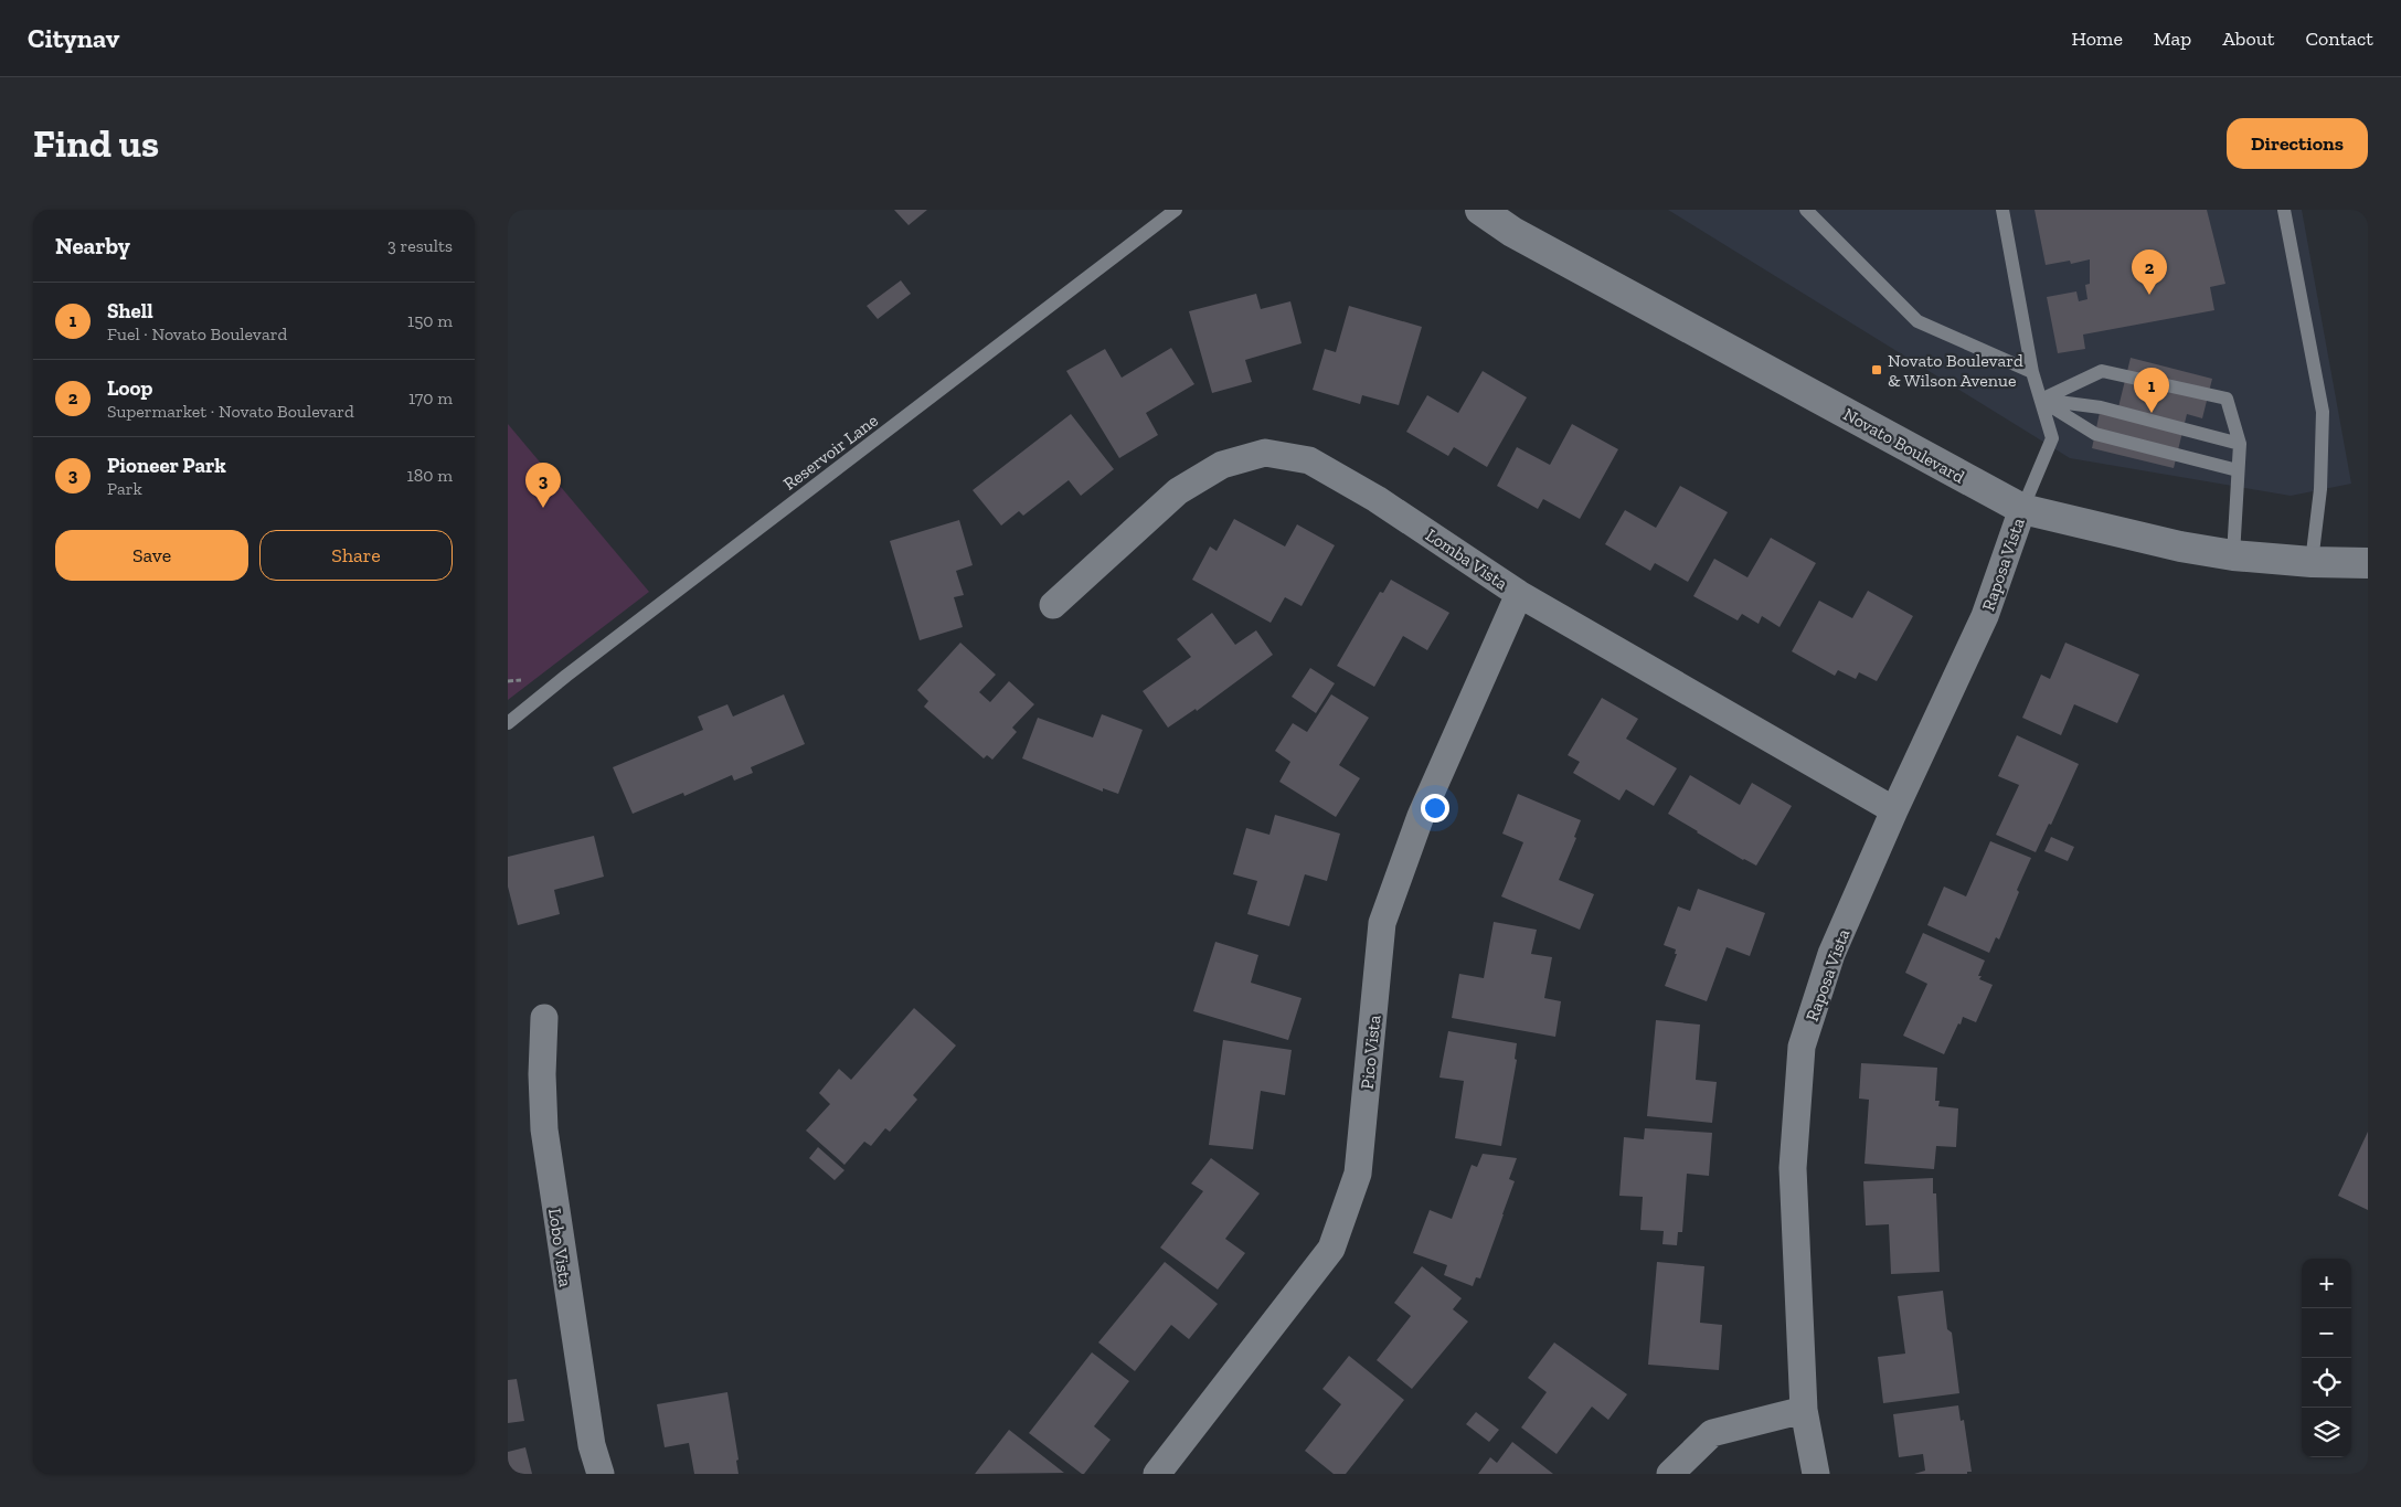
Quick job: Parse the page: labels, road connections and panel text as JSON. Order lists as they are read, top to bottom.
{
  "streets": {
    "main road": ["Novato Boulevard"],
    "street": [
      "Lomba Vista",
      "Raposa Vista",
      "Pico Vista",
      "Lobo Vista"
    ],
    "lane": ["Reservoir Lane"]
  },
  "crossings": [
    ["Novato Boulevard", "Raposa Vista"],
    ["Lomba Vista", "Raposa Vista"],
    ["Lomba Vista", "Pico Vista"]
  ],
  "places": {
    "transit": ["Novato Boulevard & Wilson Avenue"]
  },
  "page": {
    "header": "Citynav",
    "nav": [
      "Home",
      "Map",
      "About",
      "Contact"
    ],
    "buttons": [
      "Directions",
      ["Save", "Share"]
    ],
    "title": "Find us",
    "heading": ["Nearby", "3 results"],
    "pins": ["2", "1", "3"],
    "list": [
      {
        "mark": "1",
        "name": "Shell",
        "note": "Fuel · Novato Boulevard",
        "value": "150 m"
      },
      {
        "mark": "2",
        "name": "Loop",
        "note": "Supermarket · Novato Boulevard",
        "value": "170 m"
      },
      {
        "mark": "3",
        "name": "Pioneer Park",
        "note": "Park",
        "value": "180 m"
      }
    ],
    "map_buttons": ["+", "−"]
  }
}
